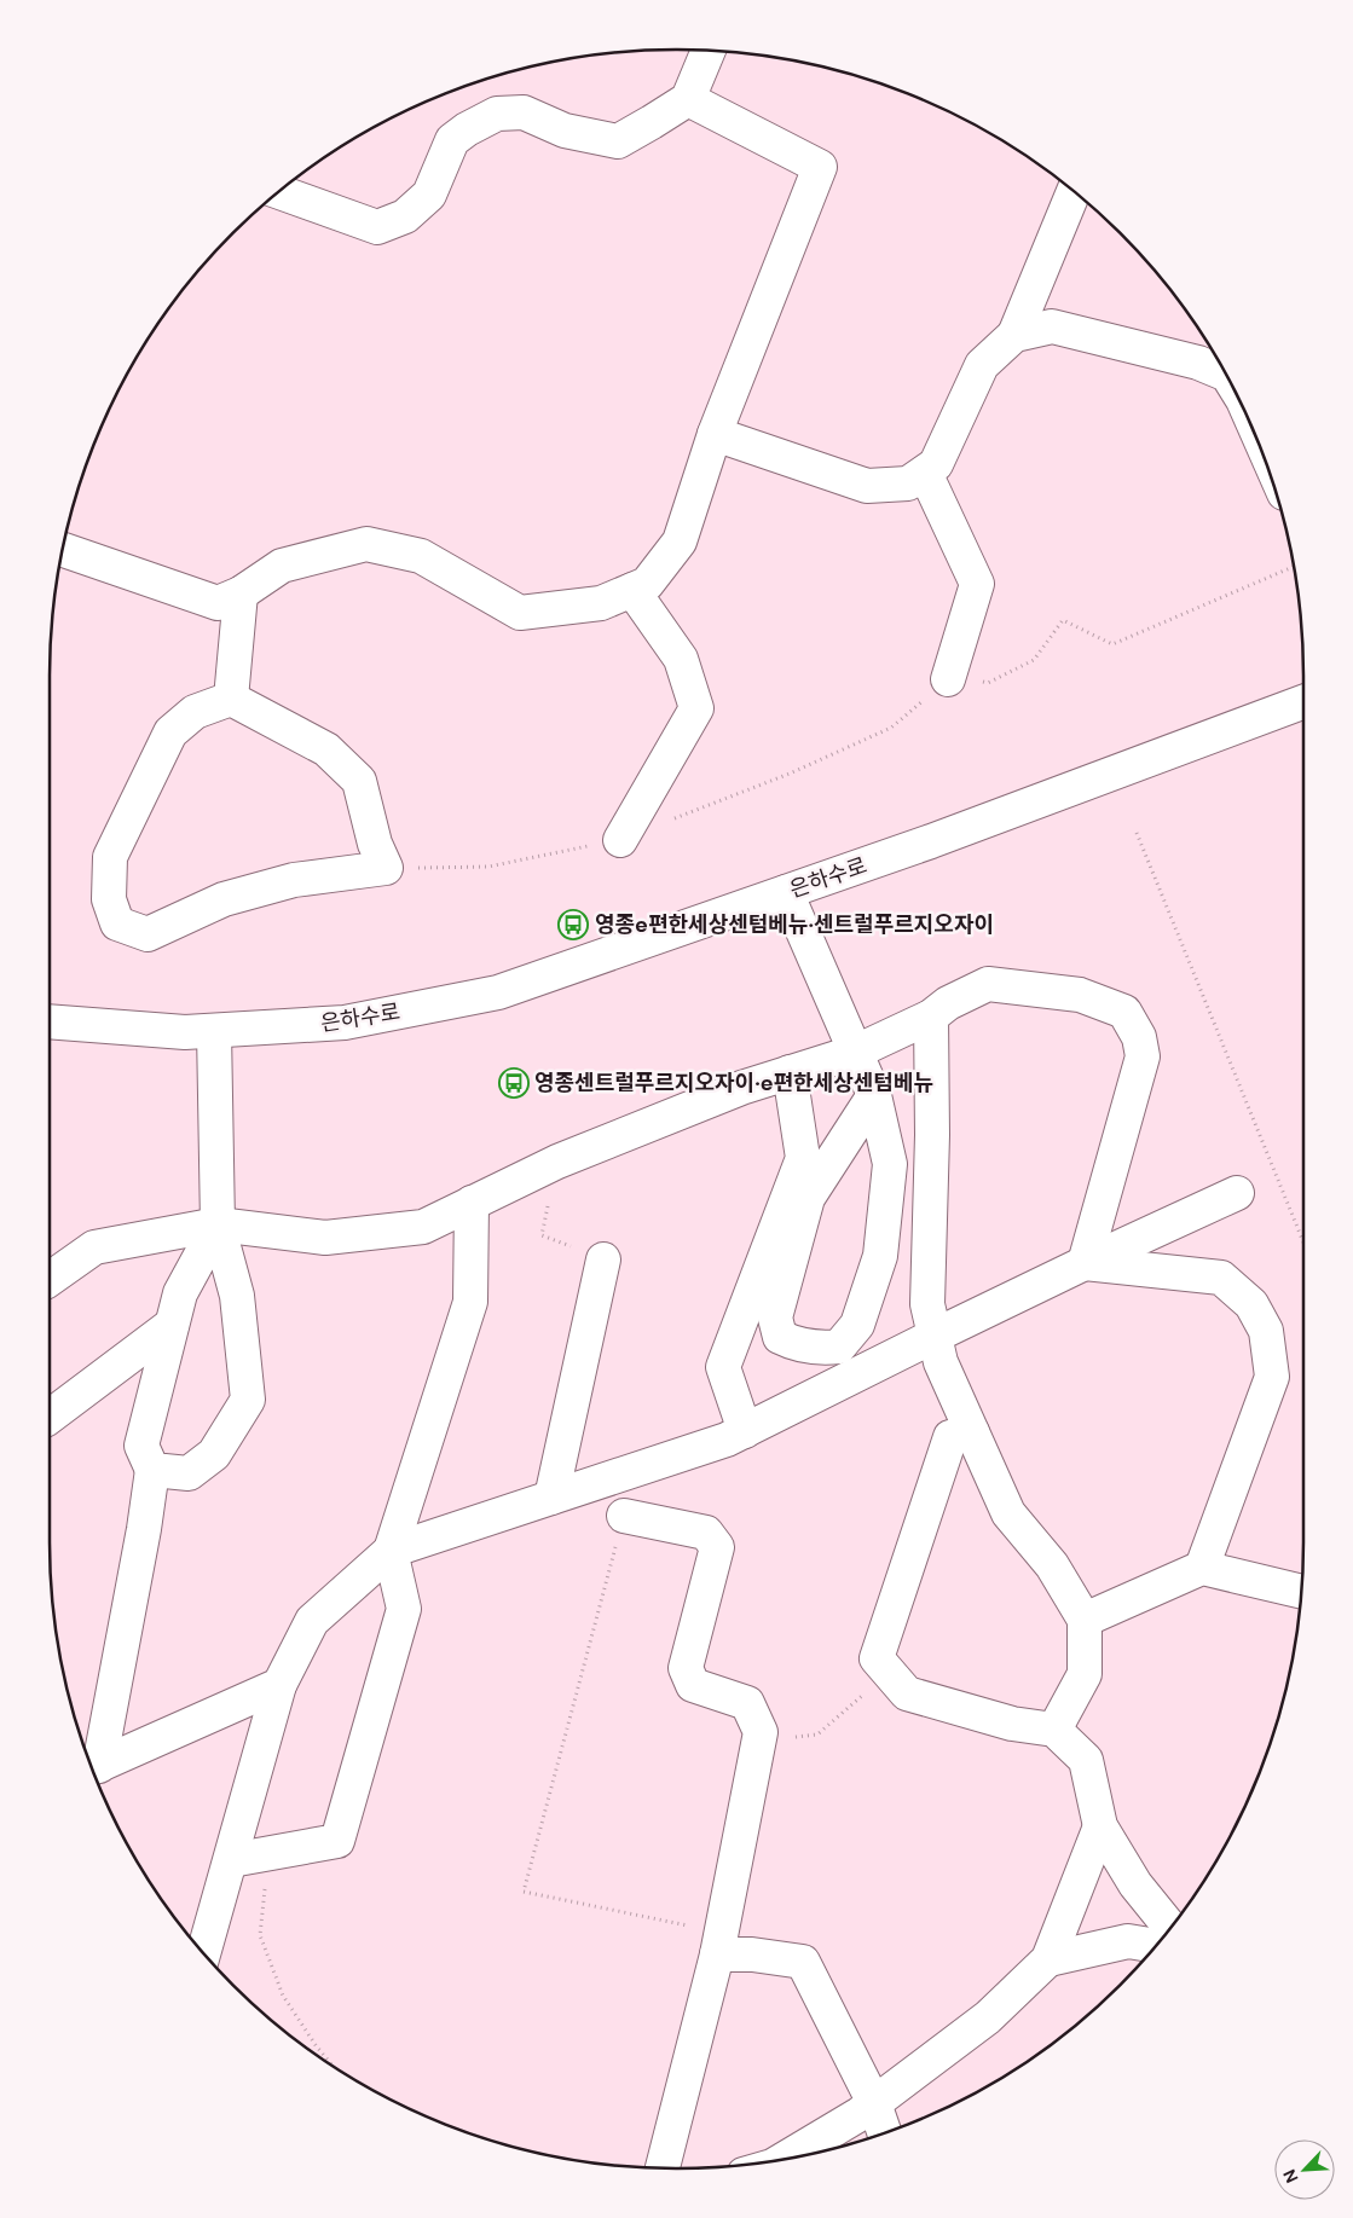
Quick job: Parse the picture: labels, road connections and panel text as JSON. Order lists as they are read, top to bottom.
{
  "streets": {
    "street": ["은하수로"]
  },
  "places": {
    "bus stop": ["영종e편한세상센텀베뉴·센트럴푸르지오자이", "영종센트럴푸르지오자이·e편한세상센텀베뉴"]
  },
  "north": "bottom left"
}
